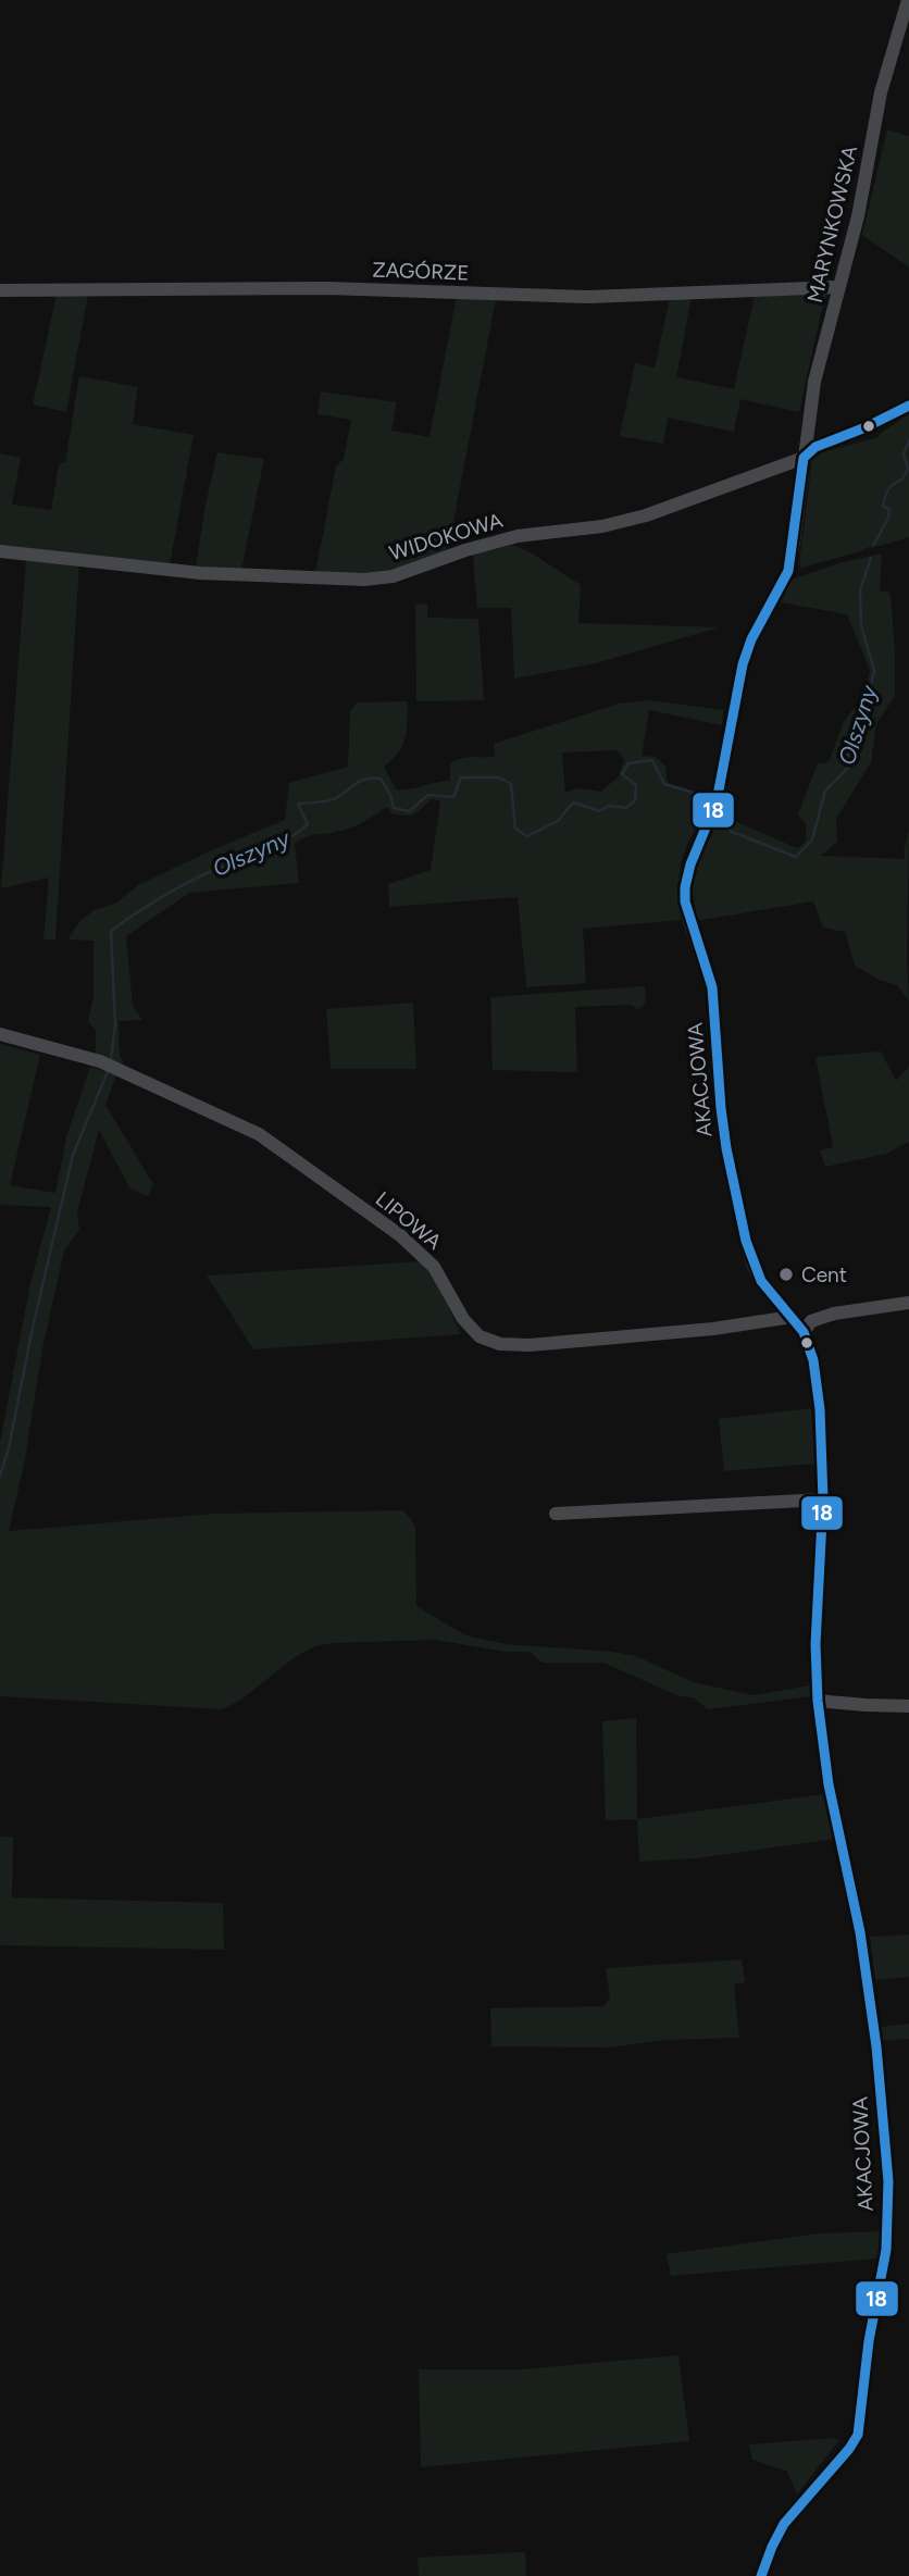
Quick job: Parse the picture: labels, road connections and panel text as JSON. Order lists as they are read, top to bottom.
{
  "streets": {
    "street": [
      "MARYNKOWSKA",
      "ZAGÓRZE",
      "WIDOKOWA",
      "AKACJOWA",
      "LIPOWA"
    ]
  },
  "crossings": [
    ["MARYNKOWSKA", "ZAGÓRZE"],
    ["MARYNKOWSKA", "WIDOKOWA"],
    ["MARYNKOWSKA", "AKACJOWA"],
    ["WIDOKOWA", "AKACJOWA"],
    ["AKACJOWA", "LIPOWA"]
  ],
  "water": ["Olszyny"],
  "places": ["Cent"],
  "lines": ["transit line 18"]
}
